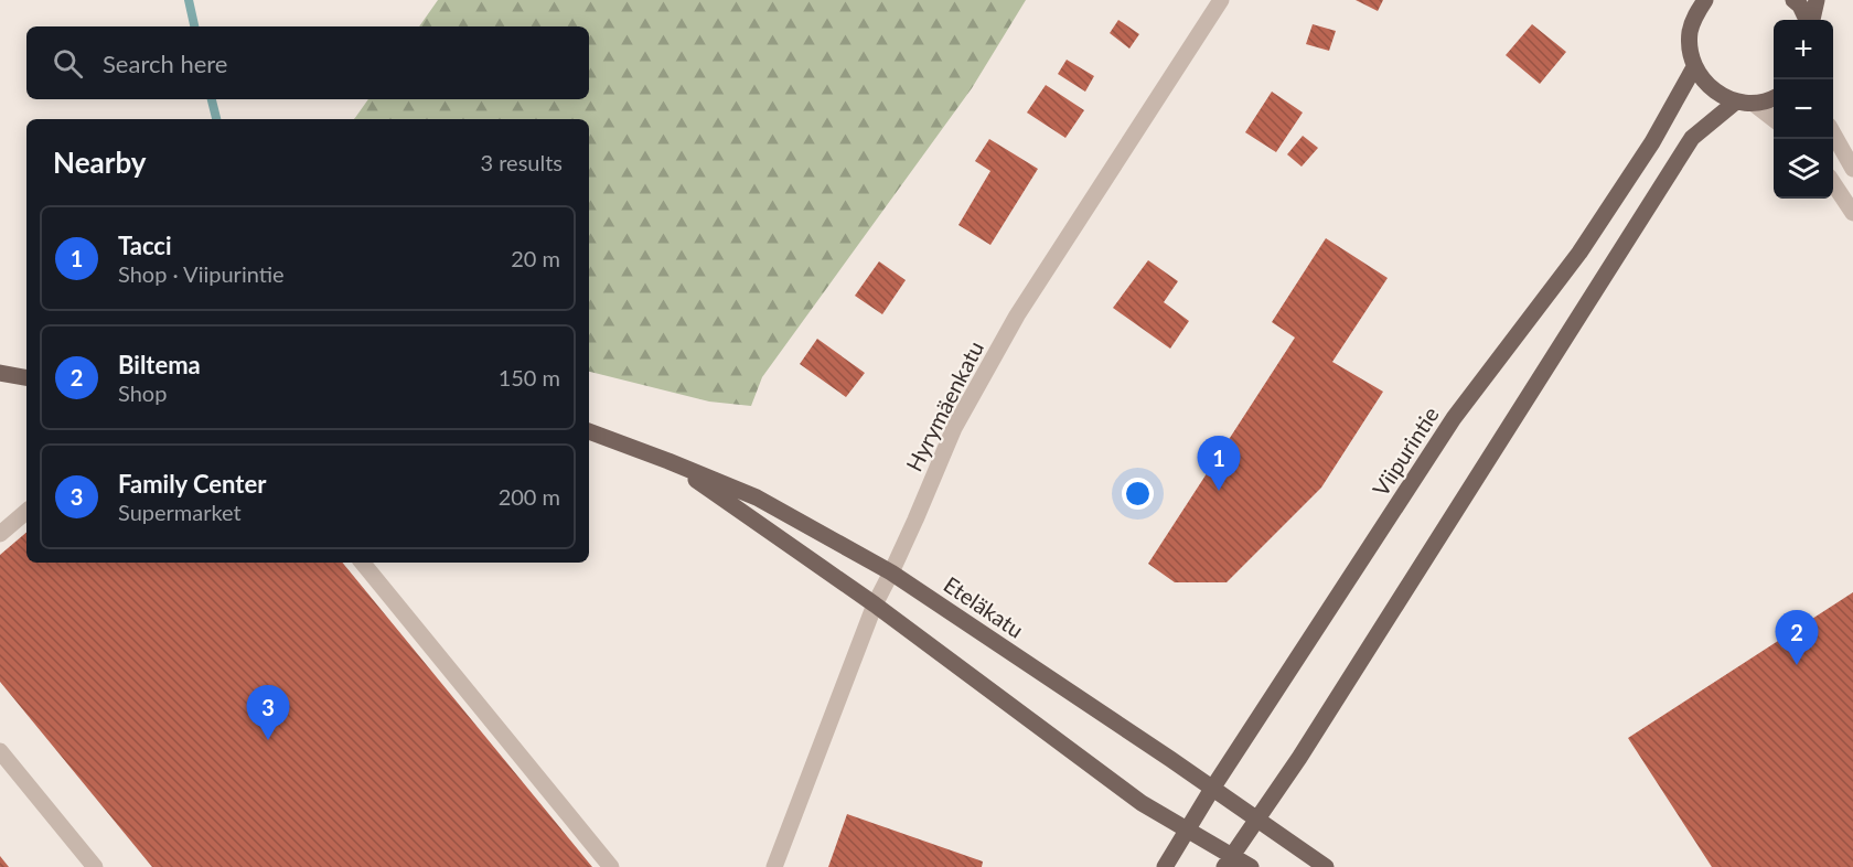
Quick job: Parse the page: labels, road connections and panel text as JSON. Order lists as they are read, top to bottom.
{
  "streets": {
    "main road": ["Viipurintie", "Eteläkatu"],
    "street": ["Hyrymäenkatu"]
  },
  "crossings": [
    ["Hyrymäenkatu", "Eteläkatu"],
    ["Viipurintie", "Eteläkatu"]
  ],
  "page": {
    "map_buttons": ["+", "−"],
    "search": "Search here",
    "heading": ["Nearby", "3 results"],
    "list": [
      {
        "mark": "1",
        "name": "Tacci",
        "note": "Shop · Viipurintie",
        "value": "20 m"
      },
      {
        "mark": "2",
        "name": "Biltema",
        "note": "Shop",
        "value": "150 m"
      },
      {
        "mark": "3",
        "name": "Family Center",
        "note": "Supermarket",
        "value": "200 m"
      }
    ],
    "pins": ["1", "2", "3"]
  }
}
